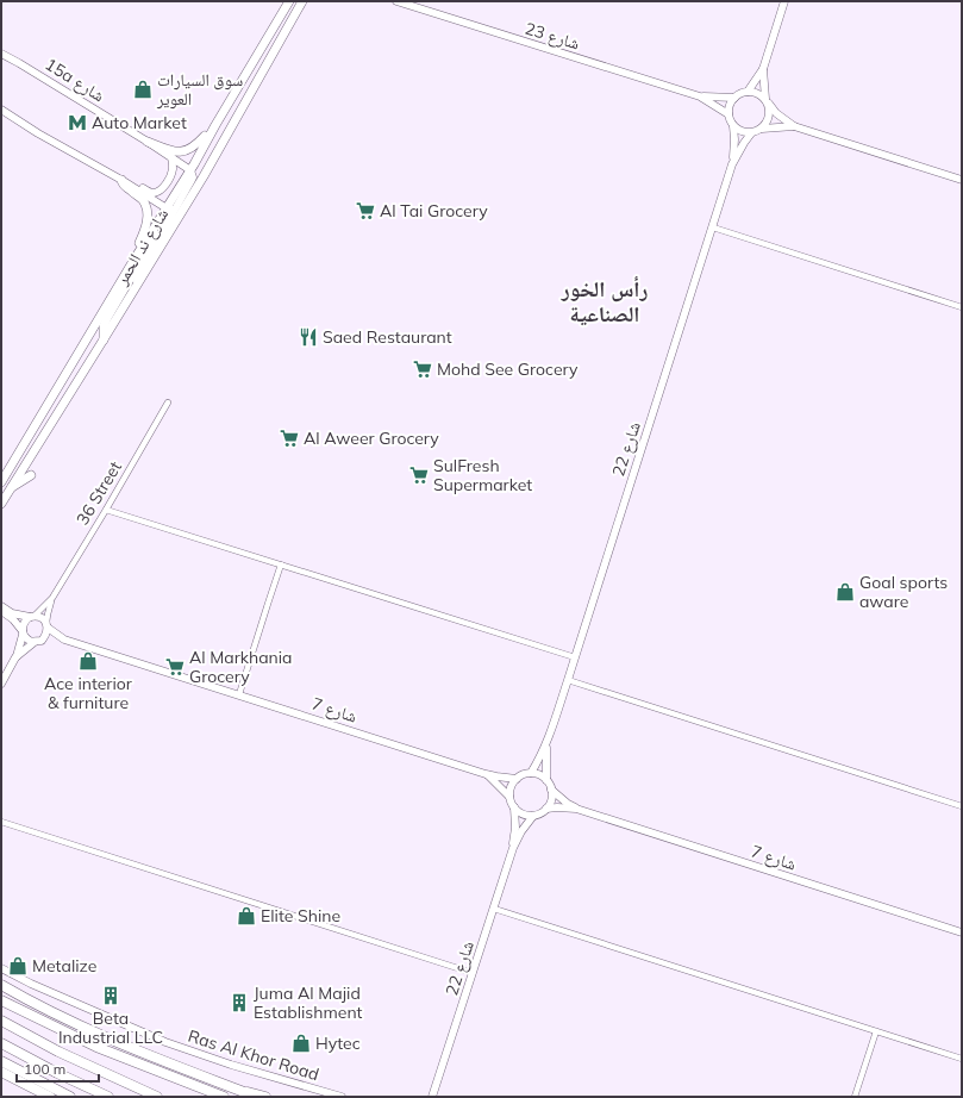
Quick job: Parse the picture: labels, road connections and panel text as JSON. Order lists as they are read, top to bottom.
{
  "streets": {
    "main road": ["شارع ند الحمر"],
    "street": [
      "شارع 23",
      "15a شارع",
      "شارع 22",
      "36 Street",
      "شارع 7",
      "Ras Al Khor Road"
    ]
  },
  "crossings": [
    ["شارع 23", "شارع 22"],
    ["15a شارع", "شارع ند الحمر"],
    ["شارع 22", "شارع 7"],
    ["36 Street", "شارع 7"]
  ],
  "districts": ["رأس الخور الصناعية"],
  "places": {
    "shop": [
      "سوق السيارات العوير",
      "Goal sports aware",
      "Ace interior & furniture",
      "Elite Shine",
      "Metalize",
      "Hytec"
    ],
    "metro station": ["Auto Market"],
    "supermarket": [
      "Al Tai Grocery",
      "Mohd See Grocery",
      "Al Aweer Grocery",
      "SulFresh Supermarket",
      "Al Markhania Grocery"
    ],
    "restaurant": ["Saed Restaurant"],
    "building": ["Beta Industrial LLC", "Juma Al Majid Establishment"]
  },
  "scale_bar": "100 m"
}
